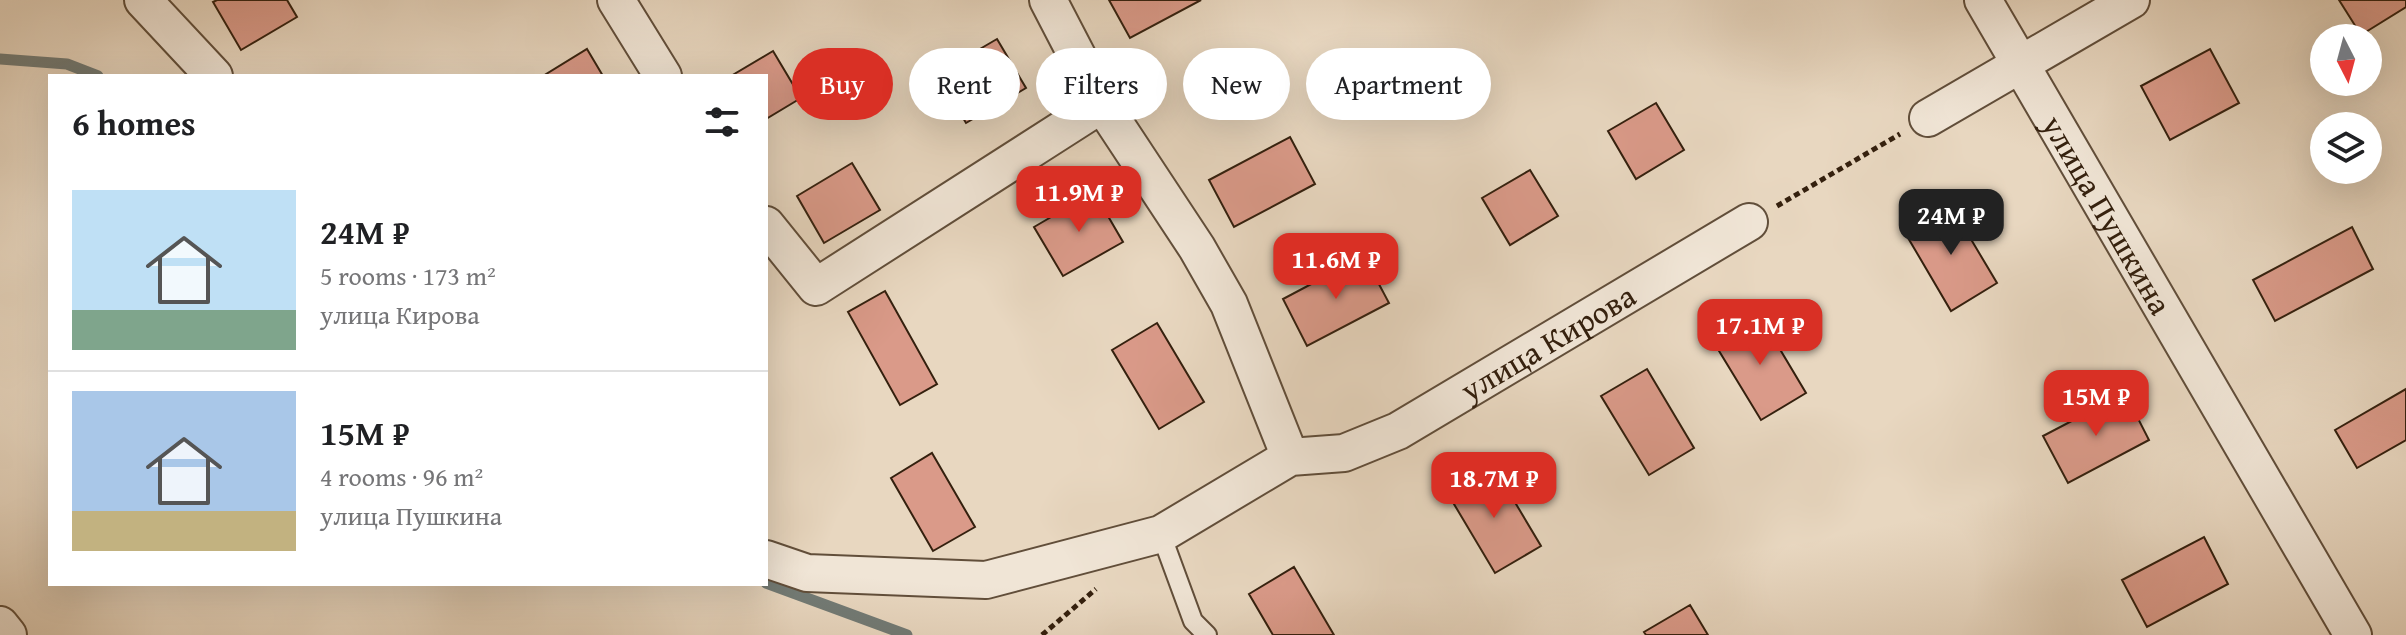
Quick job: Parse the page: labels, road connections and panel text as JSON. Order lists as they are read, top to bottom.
{
  "streets": {
    "street": ["улица Пушкина", "улица Кирова"]
  },
  "north": "bottom",
  "page": {
    "chip": [
      "Buy",
      "Rent",
      "Filters",
      "New",
      "Apartment"
    ],
    "heading": "6 homes",
    "price": [
      "11.9M ₽",
      "24M ₽",
      "11.6M ₽",
      "17.1M ₽",
      "15M ₽",
      "18.7M ₽"
    ],
    "list": [
      {
        "name": "24M ₽",
        "note": "5 rooms · 173 m² · улица Кирова"
      },
      {
        "name": "15M ₽",
        "note": "4 rooms · 96 m² · улица Пушкина"
      }
    ]
  }
}
